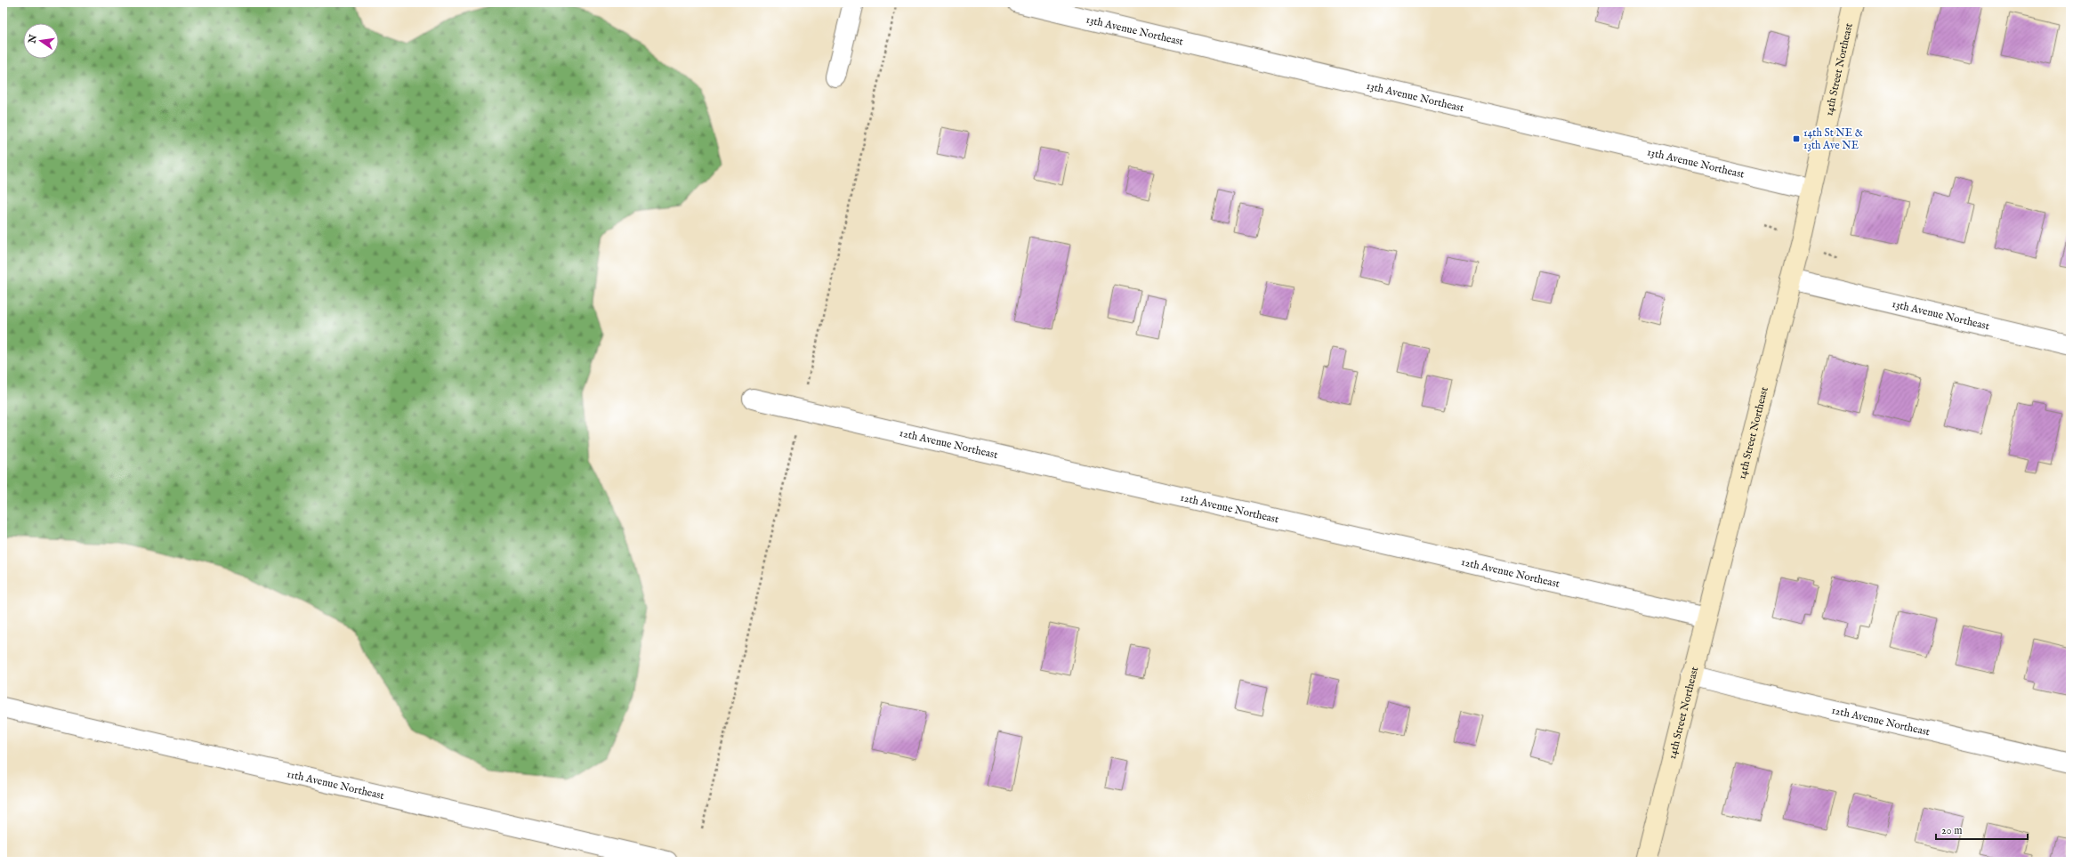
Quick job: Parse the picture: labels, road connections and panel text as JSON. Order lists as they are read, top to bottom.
{
  "streets": {
    "main road": ["14th Street Northeast"],
    "street": ["13th Avenue Northeast", "12th Avenue Northeast", "11th Avenue Northeast"]
  },
  "crossings": [
    ["13th Avenue Northeast", "14th Street Northeast"],
    ["14th Street Northeast", "12th Avenue Northeast"]
  ],
  "places": {
    "transit": ["14th St NE & 13th Ave NE"]
  },
  "scale_bar": "20 m",
  "north": "left"
}
